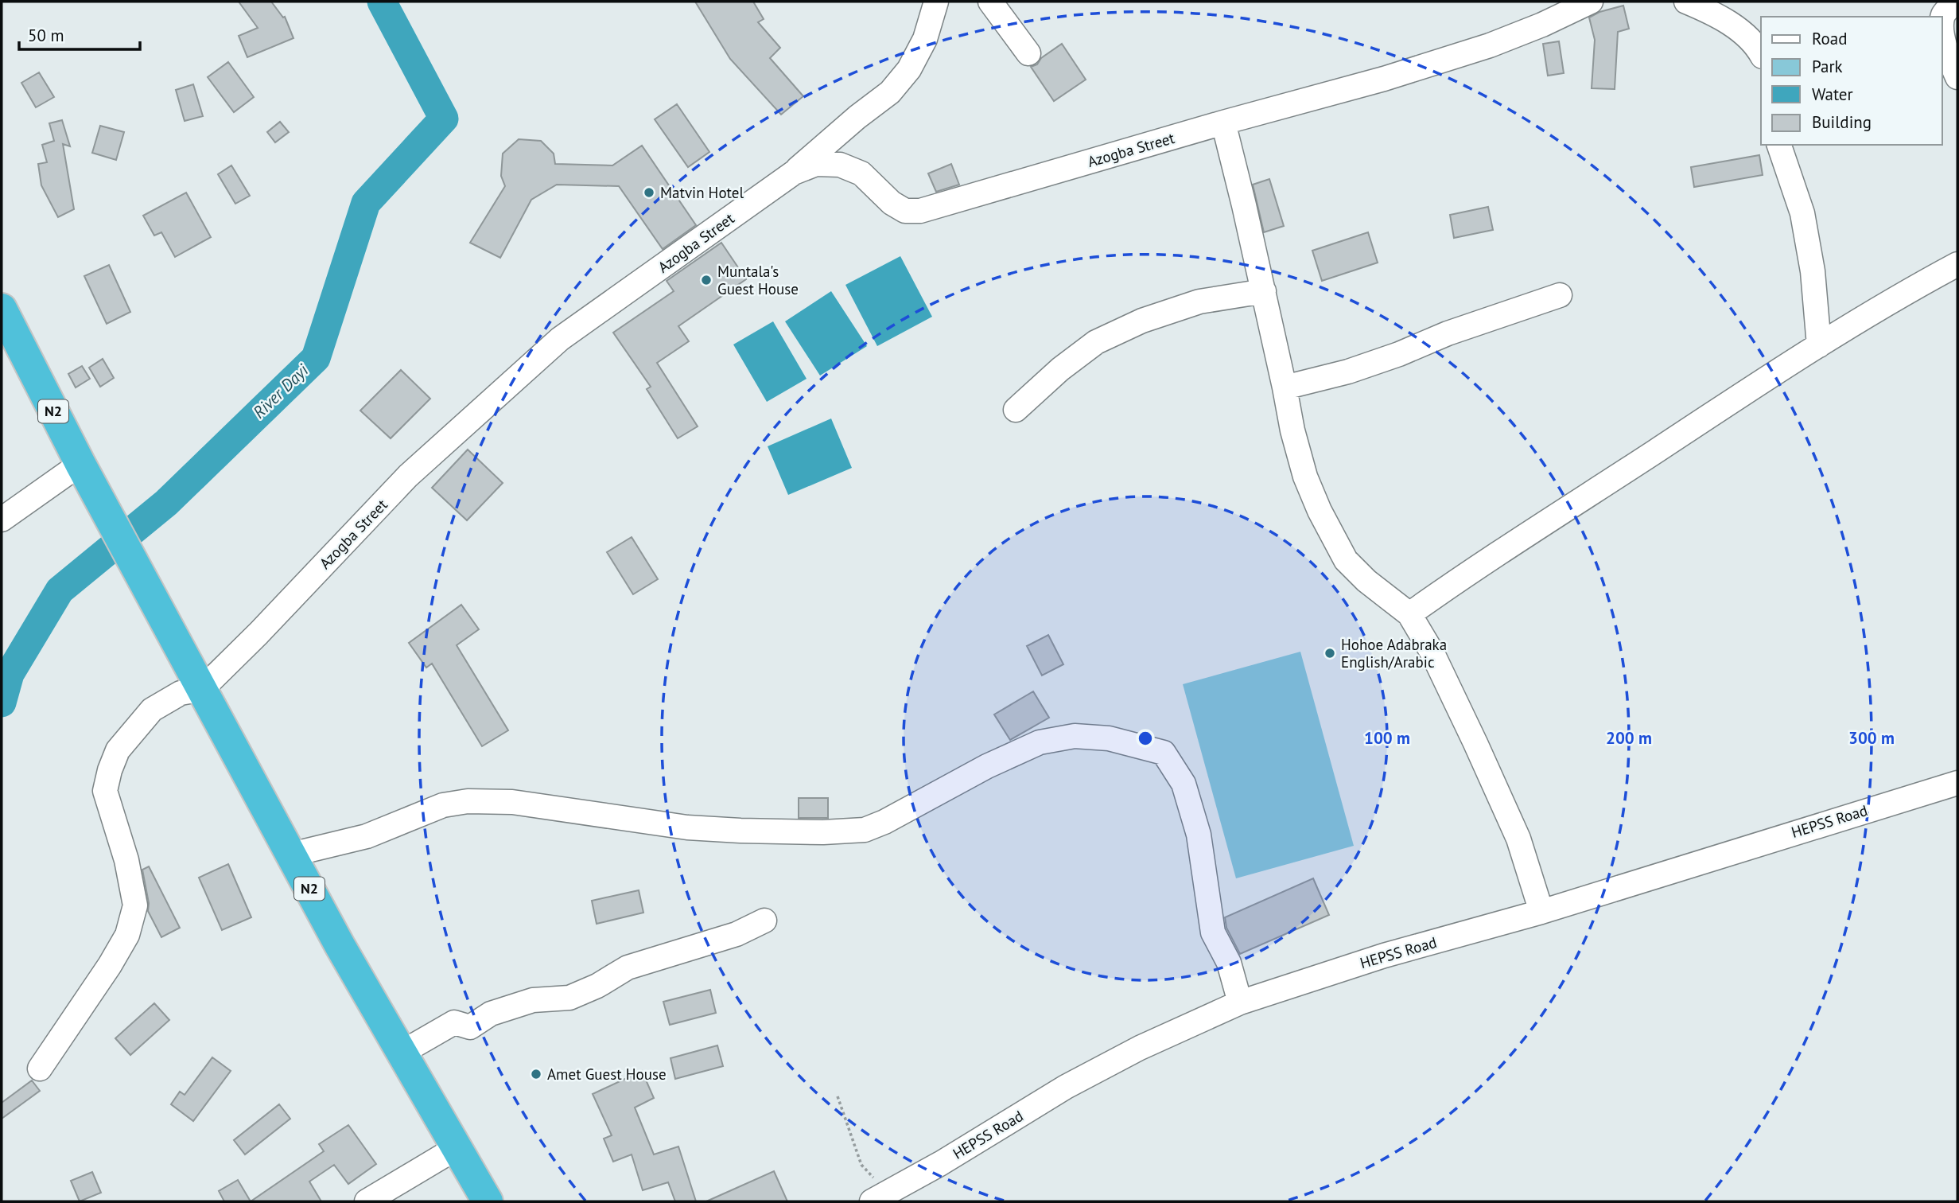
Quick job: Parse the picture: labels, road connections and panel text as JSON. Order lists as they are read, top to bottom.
{
  "streets": {
    "highway": ["N2"],
    "street": ["Azogba Street", "HEPSS Road"]
  },
  "crossings": [
    ["Azogba Street", "N2"]
  ],
  "water": ["River Dayi"],
  "places": [
    "Matvin Hotel",
    "Muntala's Guest House",
    "Hohoe Adabraka English/Arabic",
    "Amet Guest House"
  ],
  "legend": [
    "Road",
    "Park",
    "Water",
    "Building"
  ],
  "scale_bar": "50 m",
  "rings": ["100 m", "200 m", "300 m"]
}
